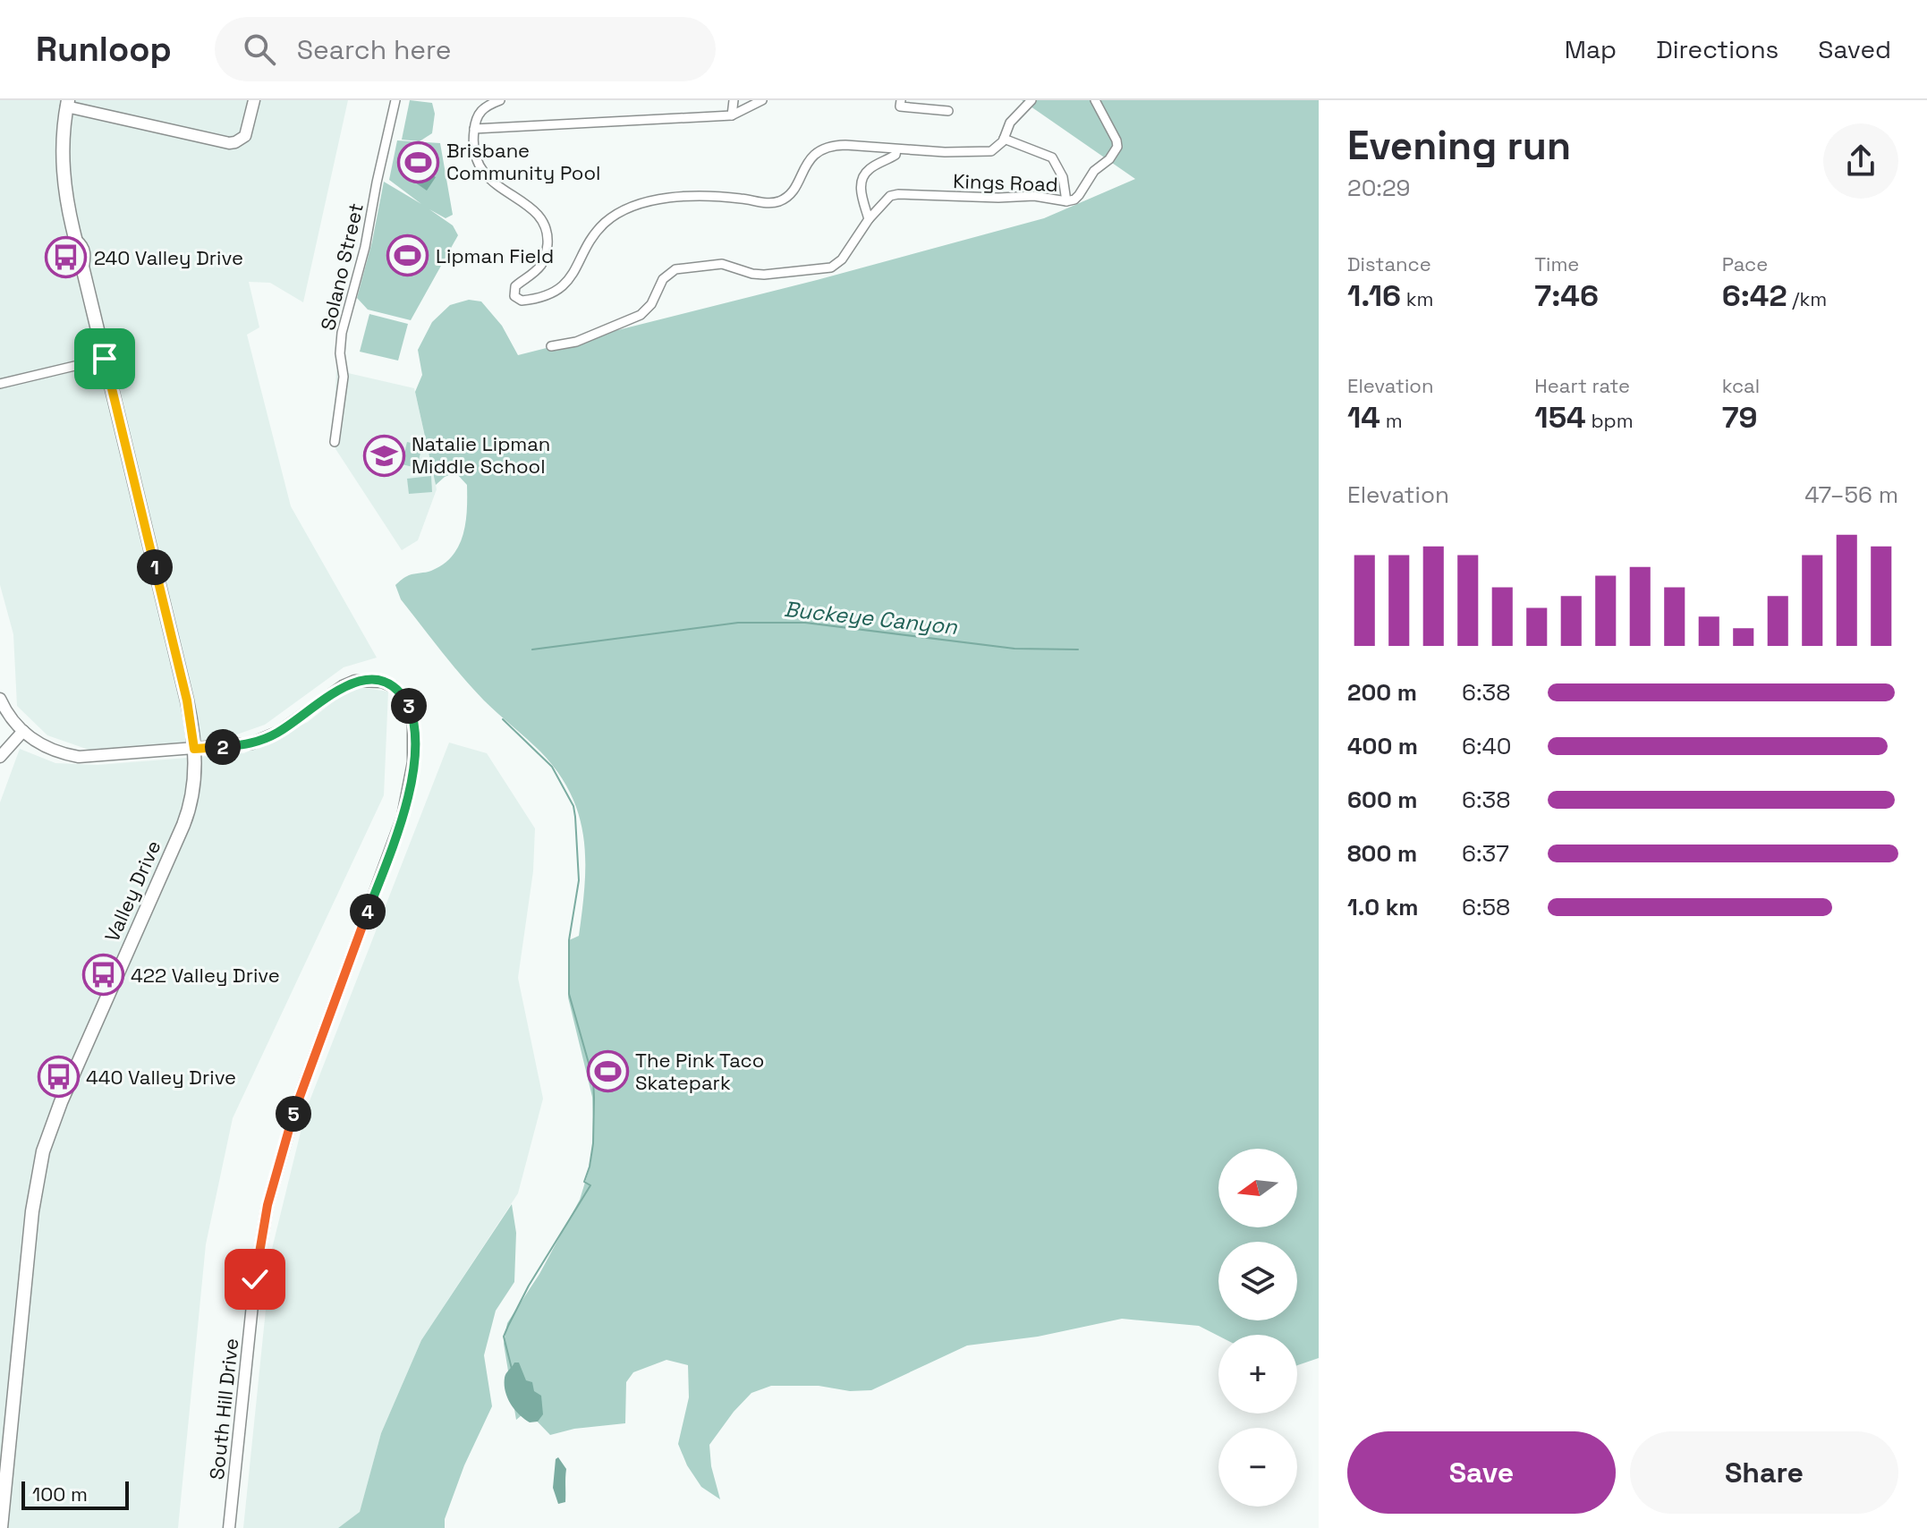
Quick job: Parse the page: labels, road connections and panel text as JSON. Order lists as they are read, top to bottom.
{
  "streets": {
    "main road": ["Valley Drive"],
    "street": ["Kings Road", "Solano Street", "South Hill Drive"]
  },
  "crossings": [
    ["Valley Drive", "South Hill Drive"]
  ],
  "water": ["Buckeye Canyon"],
  "places": {
    "sports": ["Brisbane Community Pool", "Lipman Field", "The Pink Taco Skatepark"],
    "bus stop": ["240 Valley Drive", "422 Valley Drive", "440 Valley Drive"],
    "school or university": ["Natalie Lipman Middle School"]
  },
  "scale_bar": "100 m",
  "north": "left",
  "page": {
    "header": "Runloop",
    "search": "Search here",
    "nav": ["Map", "Directions", "Saved"],
    "heading": ["Evening run", "20:29"],
    "stats": [
      ["Distance", "1.16 km"],
      ["Time", "7:46"],
      ["Pace", "6:42 /km"],
      ["Elevation", "14 m"],
      ["Heart rate", "154 bpm"],
      ["kcal", "79"]
    ],
    "chart": ["Elevation", "47–56 m"],
    "pins": [
      "1",
      "3",
      "2",
      "4",
      "5"
    ],
    "list": [
      {
        "name": "200 m",
        "note": "6:38"
      },
      {
        "name": "400 m",
        "note": "6:40"
      },
      {
        "name": "600 m",
        "note": "6:38"
      },
      {
        "name": "800 m",
        "note": "6:37"
      },
      {
        "name": "1.0 km",
        "note": "6:58"
      }
    ],
    "map_buttons": ["+", "−"],
    "buttons": ["Save", "Share"],
    "scale": "100 m"
  }
}
